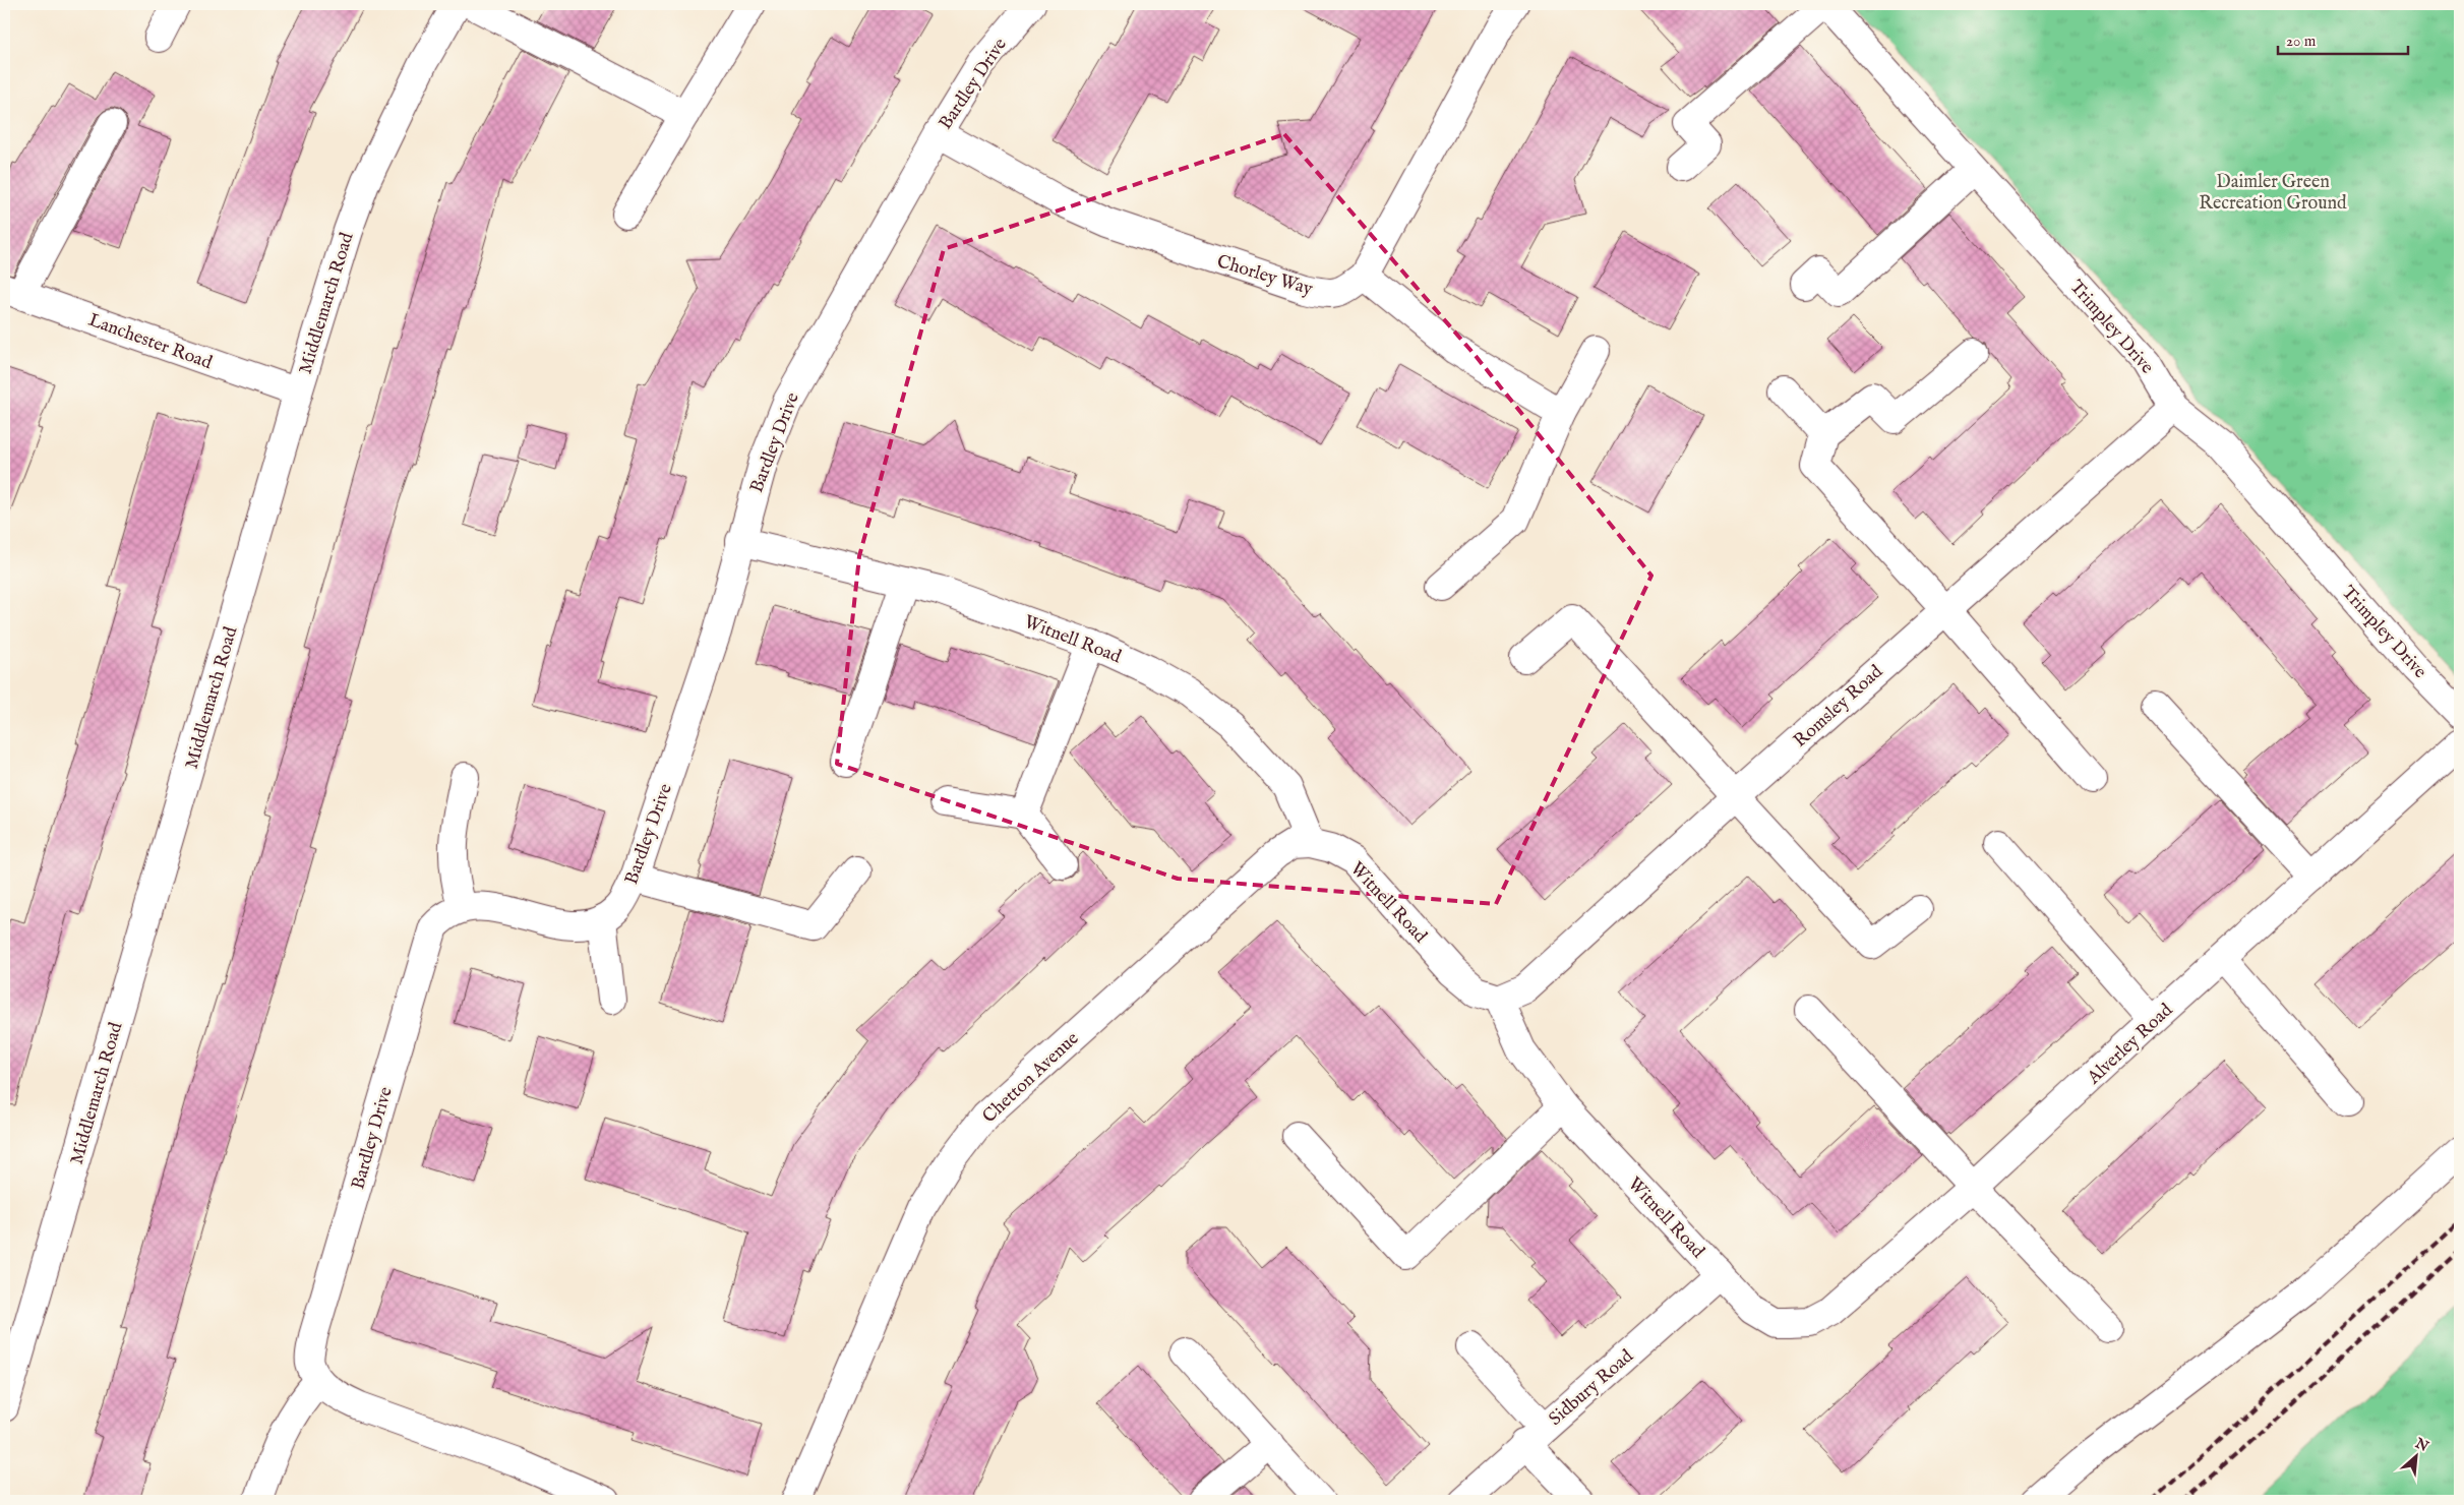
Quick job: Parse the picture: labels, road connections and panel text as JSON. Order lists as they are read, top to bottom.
{
  "streets": {
    "street": [
      "Bardley Drive",
      "Chorley Way",
      "Middlemarch Road",
      "Trimpley Drive",
      "Lanchester Road",
      "Witnell Road",
      "Romsley Road",
      "Alverley Road",
      "Chetton Avenue",
      "Sidbury Road"
    ]
  },
  "crossings": [
    ["Bardley Drive", "Chorley Way"],
    ["Bardley Drive", "Witnell Road"],
    ["Middlemarch Road", "Lanchester Road"],
    ["Trimpley Drive", "Romsley Road"],
    ["Witnell Road", "Romsley Road"],
    ["Witnell Road", "Alverley Road"],
    ["Witnell Road", "Chetton Avenue"],
    ["Witnell Road", "Sidbury Road"]
  ],
  "parks": ["Daimler Green Recreation Ground"],
  "scale_bar": "20 m",
  "north": "top right"
}
